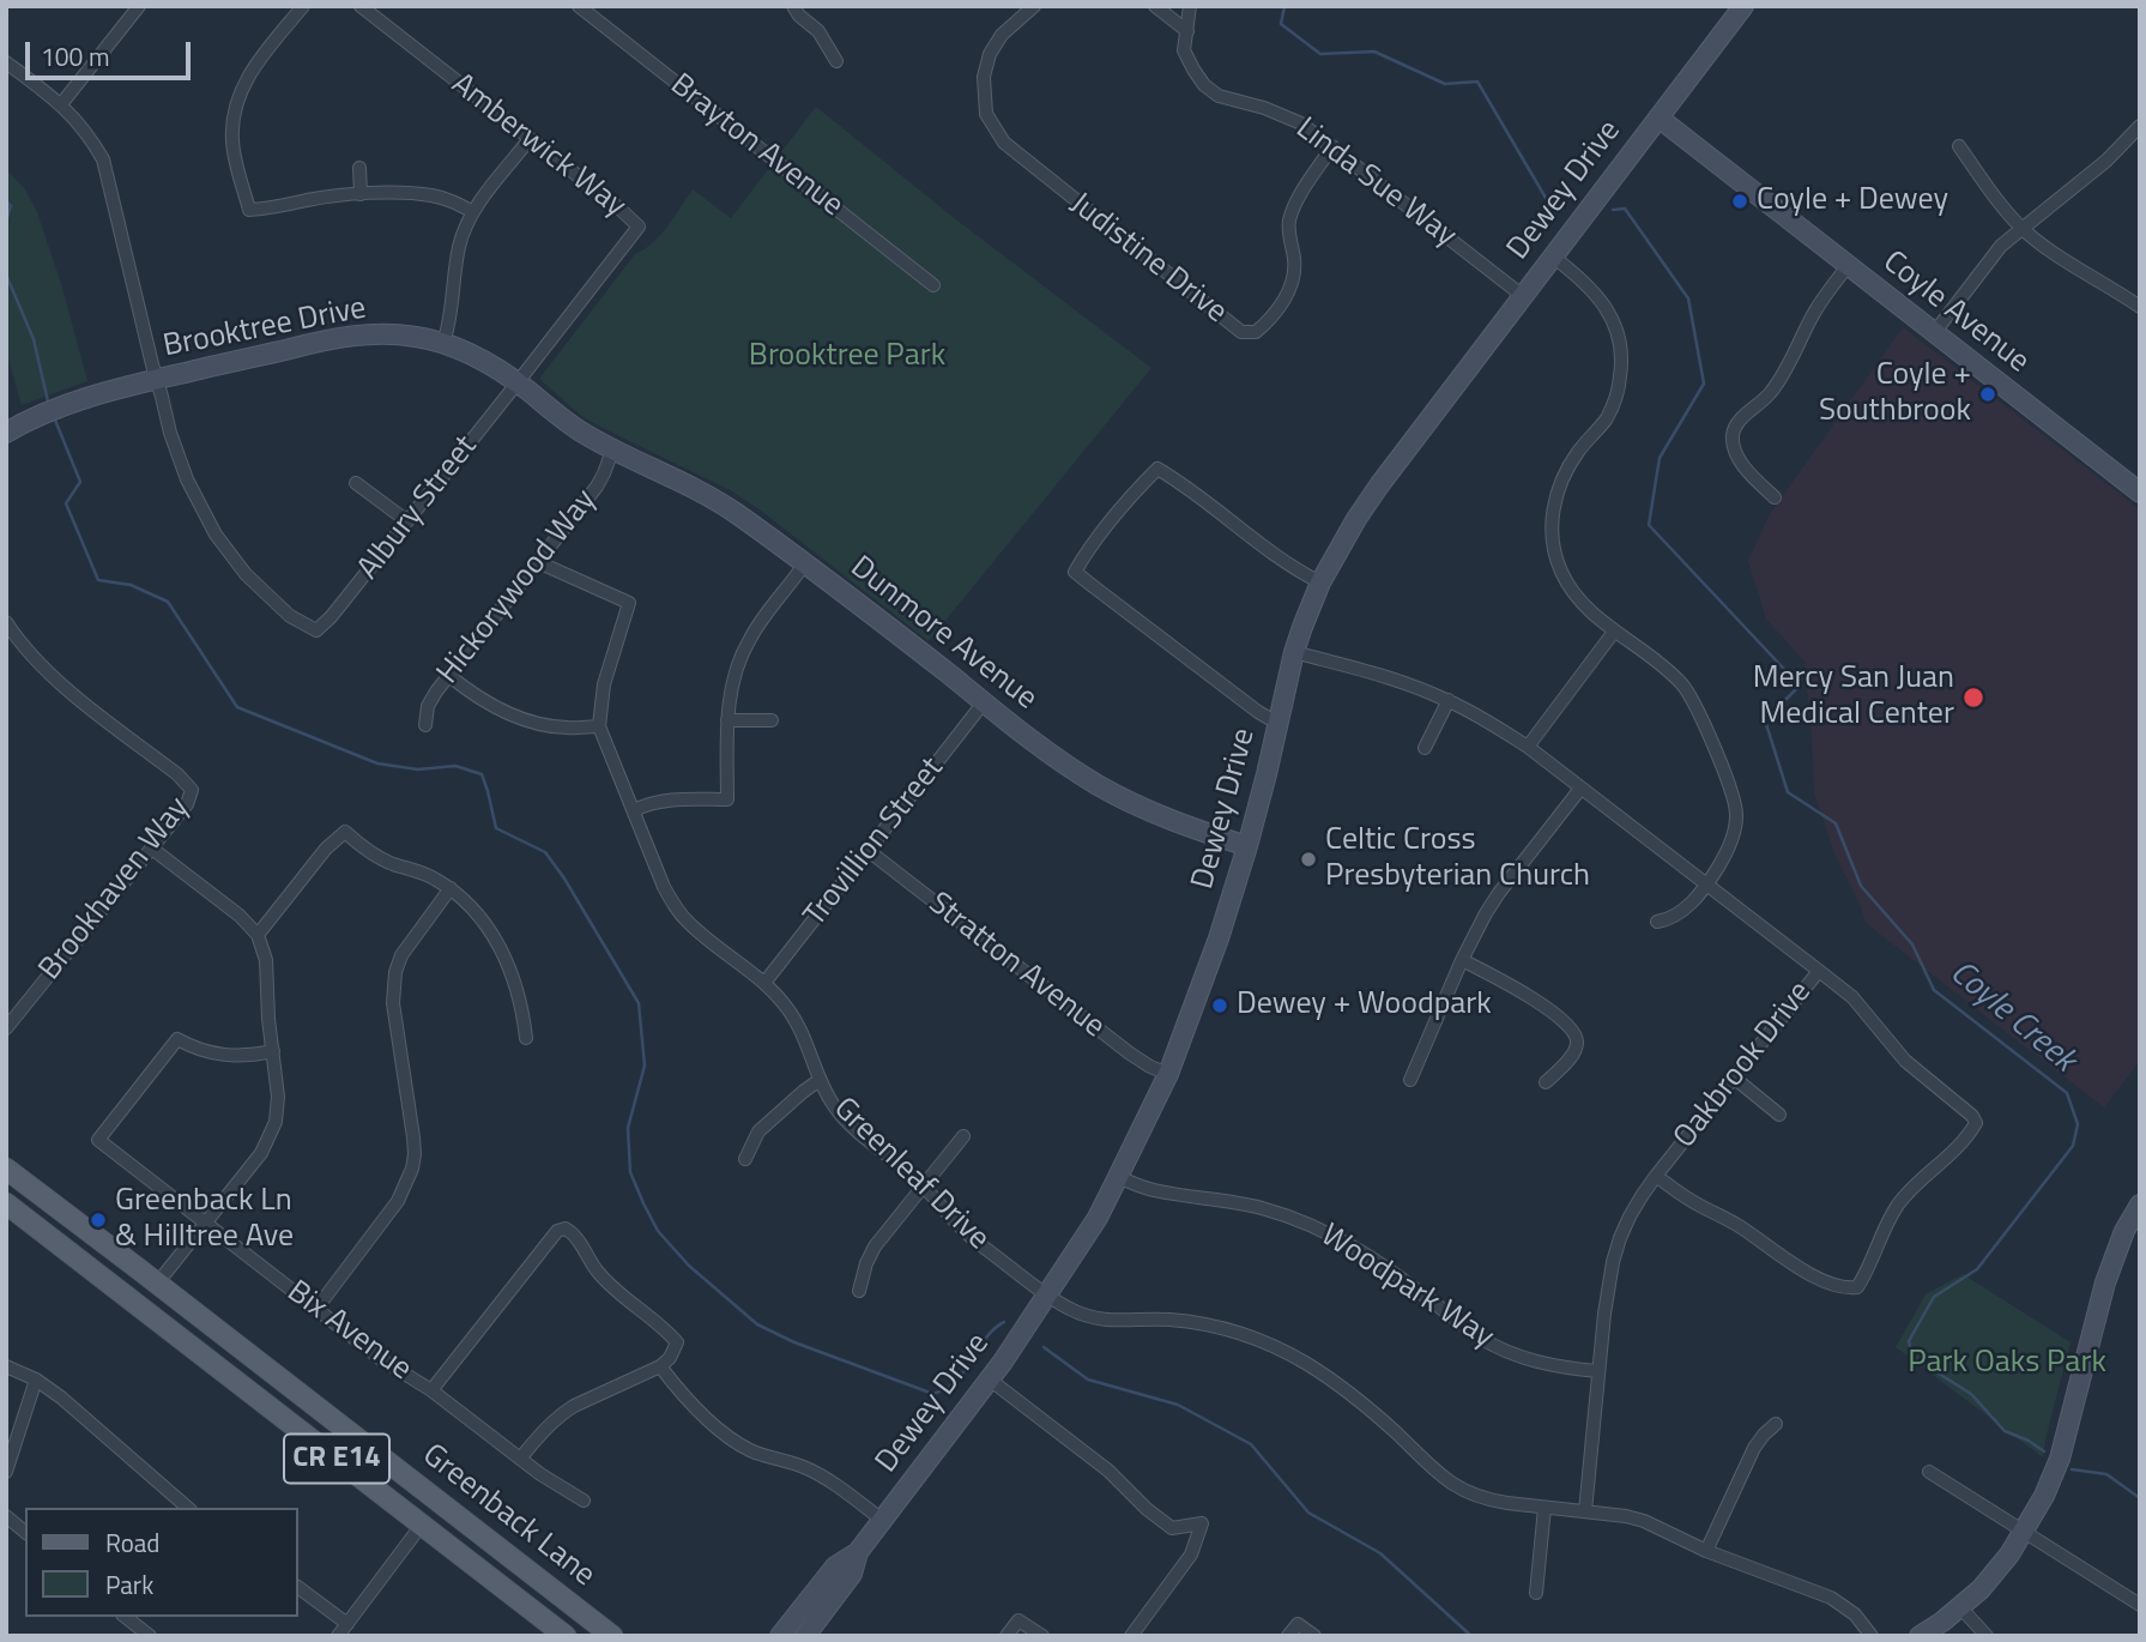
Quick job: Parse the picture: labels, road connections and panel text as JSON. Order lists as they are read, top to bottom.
{
  "streets": {
    "main road": ["CR E14", "Greenback Lane"],
    "street": [
      "Amberwick Way",
      "Brayton Avenue",
      "Linda Sue Way",
      "Dewey Drive",
      "Judistine Drive",
      "Coyle Avenue",
      "Brooktree Drive",
      "Albury Street",
      "Hickorywood Way",
      "Dunmore Avenue",
      "Trovillion Street",
      "Brookhaven Way",
      "Stratton Avenue",
      "Oakbrook Drive",
      "Greenleaf Drive",
      "Woodpark Way",
      "Bix Avenue"
    ]
  },
  "crossings": [
    ["Amberwick Way", "Brooktree Drive"],
    ["Amberwick Way", "Albury Street"],
    ["Linda Sue Way", "Dewey Drive"],
    ["Linda Sue Way", "Judistine Drive"],
    ["Dewey Drive", "Coyle Avenue"],
    ["Dewey Drive", "Dunmore Avenue"],
    ["Dewey Drive", "Stratton Avenue"],
    ["Dewey Drive", "Oakbrook Drive"],
    ["Dewey Drive", "Greenleaf Drive"],
    ["Dewey Drive", "Woodpark Way"],
    ["Brooktree Drive", "Albury Street"],
    ["Brooktree Drive", "Hickorywood Way"],
    ["Brooktree Drive", "Dunmore Avenue"],
    ["Hickorywood Way", "Dunmore Avenue"],
    ["Hickorywood Way", "Greenleaf Drive"],
    ["Dunmore Avenue", "Trovillion Street"],
    ["Trovillion Street", "Stratton Avenue"],
    ["Trovillion Street", "Greenleaf Drive"],
    ["Oakbrook Drive", "Greenleaf Drive"],
    ["Oakbrook Drive", "Woodpark Way"]
  ],
  "water": ["Coyle Creek"],
  "parks": ["Brooktree Park", "Park Oaks Park"],
  "places": [
    "Coyle + Dewey",
    "Coyle + Southbrook",
    "Mercy San Juan Medical Center",
    "Celtic Cross Presbyterian Church",
    "Dewey + Woodpark",
    "Greenback Ln & Hilltree Ave"
  ],
  "legend": ["Road", "Park"],
  "scale_bar": "100 m"
}
